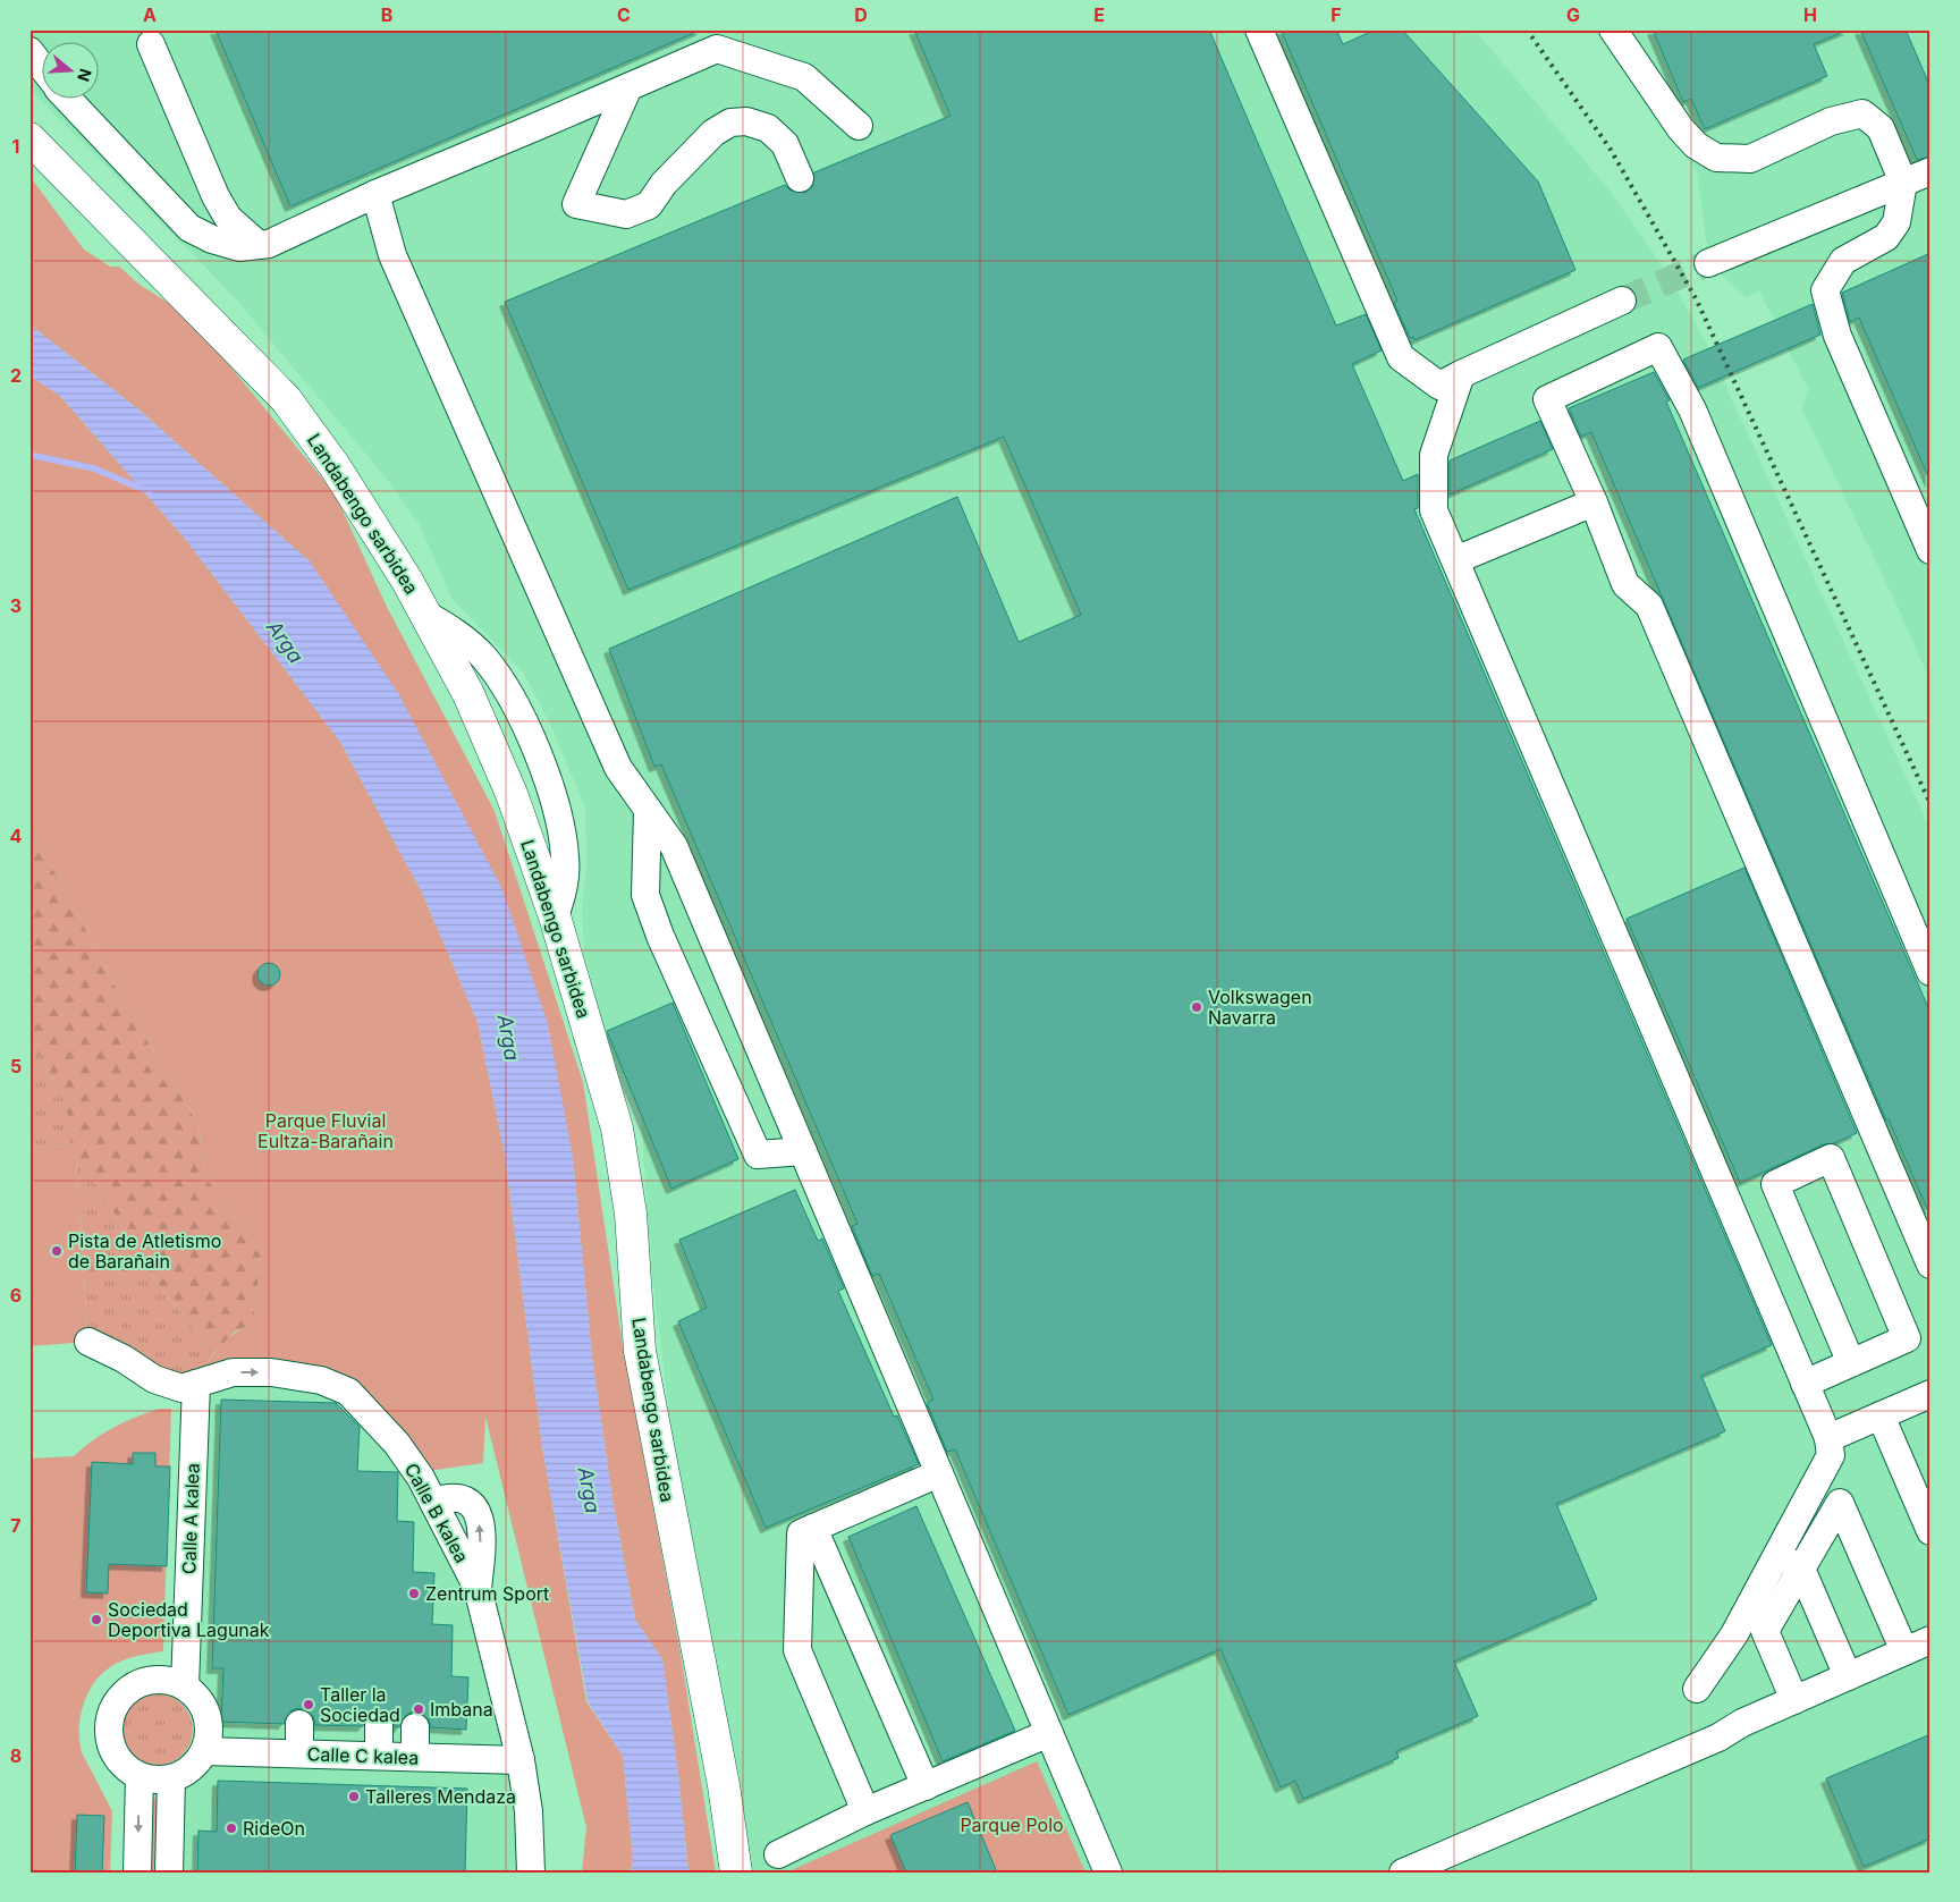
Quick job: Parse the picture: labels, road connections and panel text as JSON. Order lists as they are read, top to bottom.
{
  "streets": {
    "highway": ["Landabengo sarbidea"],
    "street": ["Calle B kalea", "Calle A kalea", "Calle C kalea"]
  },
  "crossings": [
    ["Calle B kalea", "Calle A kalea"],
    ["Calle B kalea", "Calle C kalea"],
    ["Calle A kalea", "Calle C kalea"]
  ],
  "one_way": ["Calle B kalea"],
  "water": ["Arga"],
  "parks": ["Parque Fluvial Eultza-Barañain", "Parque Polo"],
  "places": [
    "Volkswagen Navarra",
    "Pista de Atletismo de Barañain",
    "Zentrum Sport",
    "Sociedad Deportiva Lagunak",
    "Taller la Sociedad",
    "Imbana",
    "Talleres Mendaza",
    "RideOn"
  ],
  "north": "right",
  "grid": {
    "columns": [
      "A",
      "B",
      "C",
      "D",
      "E",
      "F",
      "G",
      "H"
    ],
    "rows": [
      "1",
      "2",
      "3",
      "4",
      "5",
      "6",
      "7",
      "8"
    ]
  }
}
